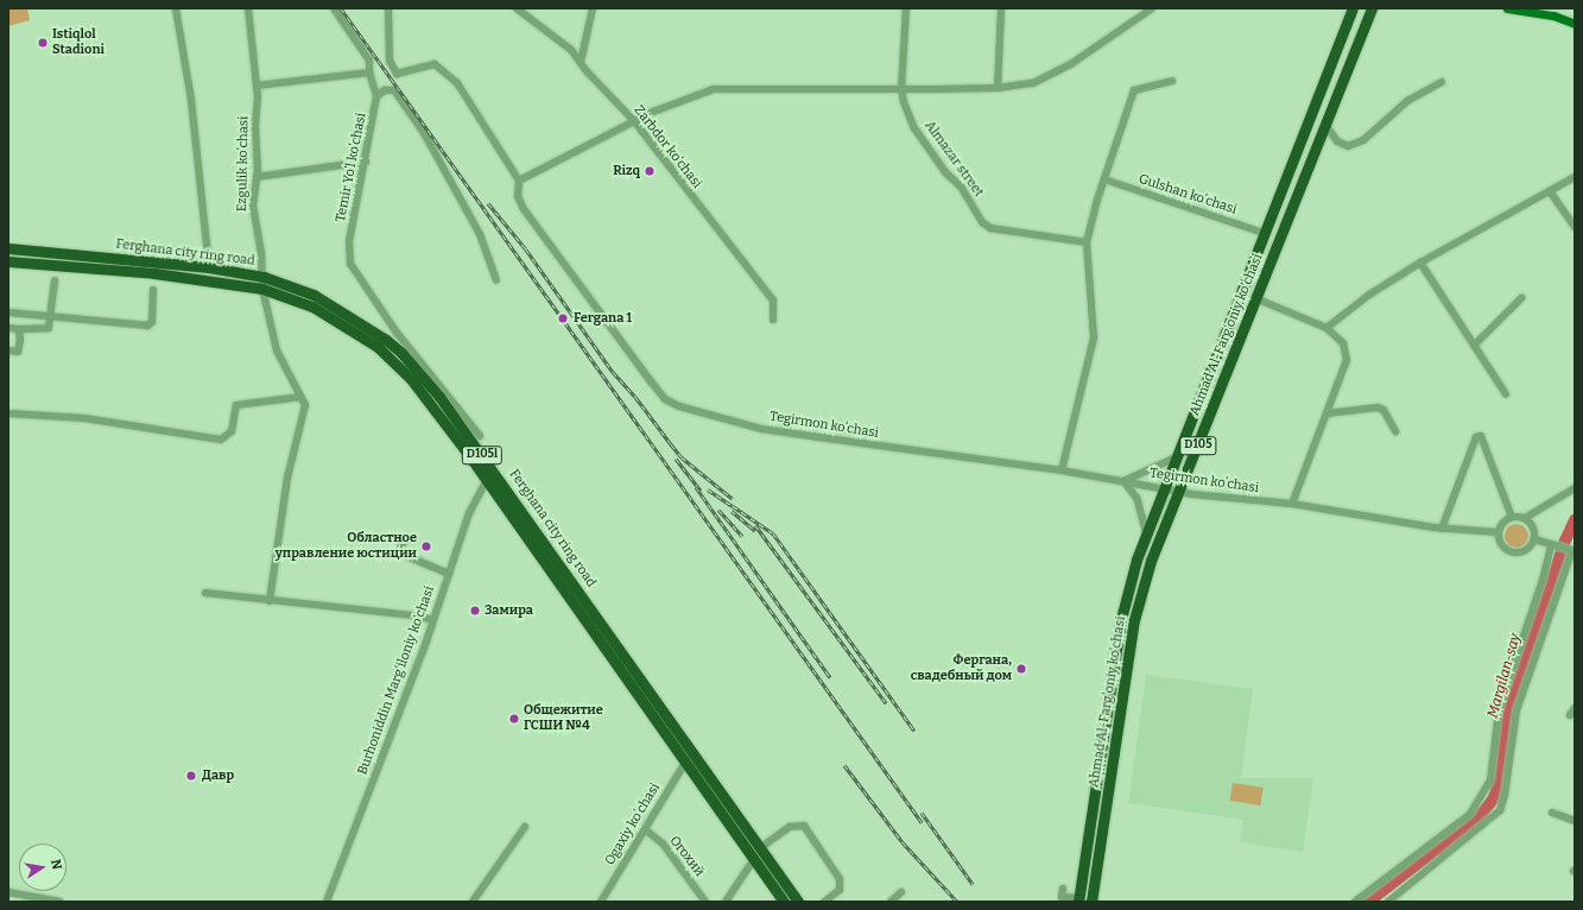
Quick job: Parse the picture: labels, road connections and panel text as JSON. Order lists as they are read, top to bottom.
{
  "streets": {
    "highway": [
      "Ferghana city ring road",
      "Ahmad Al-Farg'oniy ko'chasi",
      "D105",
      "D105l"
    ],
    "street": [
      "Zarbdor koʻchasi",
      "Almazar street",
      "Ezgulik koʻchasi",
      "Temir Yoʻl koʻchasi",
      "Gulshan koʻchasi",
      "Tegirmon koʻchasi",
      "Burhoniddin Marg'iloniy ko'chasi",
      "Ogaxiy koʻchasi",
      "Огохий"
    ]
  },
  "crossings": [
    ["Ezgulik koʻchasi", "Ferghana city ring road"],
    ["Gulshan koʻchasi", "Ahmad Al-Farg'oniy ko'chasi"],
    ["Ferghana city ring road", "Burhoniddin Marg'iloniy ko'chasi"],
    ["Ferghana city ring road", "Ogaxiy koʻchasi"],
    ["Ahmad Al-Farg'oniy ko'chasi", "Tegirmon koʻchasi"],
    ["Ogaxiy koʻchasi", "Огохий"]
  ],
  "water": ["Margilan-say"],
  "places": [
    "Istiqlol Stadioni",
    "Rizq",
    "Fergana 1",
    "Областное управление юстиции",
    "Замира",
    "Фергана, свадебный дом",
    "Общежитие ГСШИ №4",
    "Давр"
  ],
  "north": "right"
}
